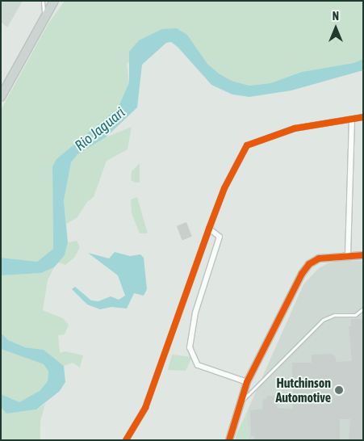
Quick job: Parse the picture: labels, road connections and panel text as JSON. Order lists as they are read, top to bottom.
{
  "water": ["Rio Jaguari"],
  "places": ["Hutchinson Automotive"],
  "north": "top"
}
